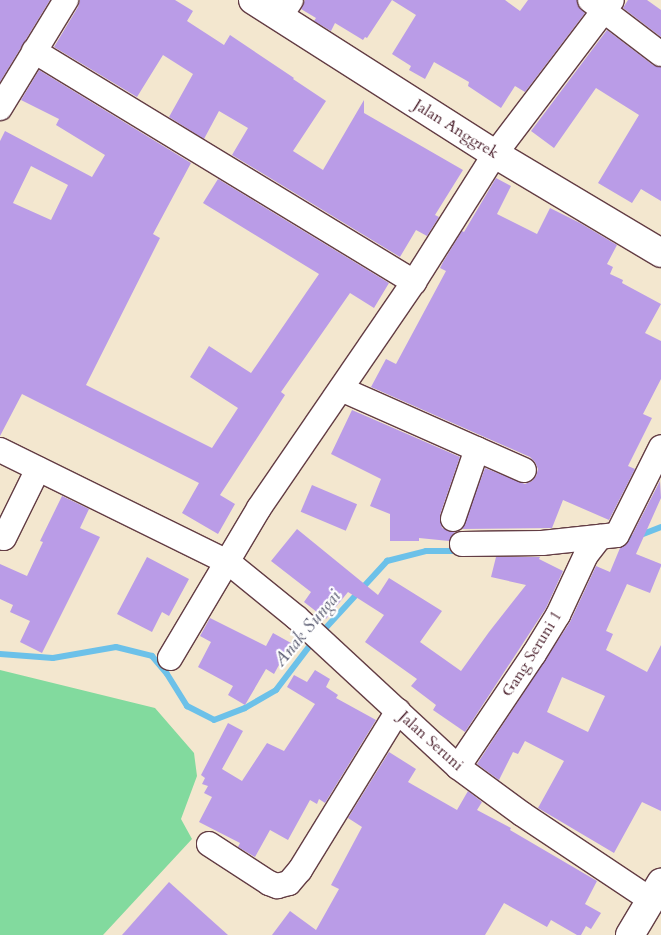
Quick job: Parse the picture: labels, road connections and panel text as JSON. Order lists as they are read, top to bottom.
{
  "streets": {
    "street": ["Jalan Anggrek", "Gang Seruni 1", "Jalan Seruni"]
  },
  "crossings": [
    ["Gang Seruni 1", "Jalan Seruni"]
  ],
  "water": ["Anak Sungai"]
}
